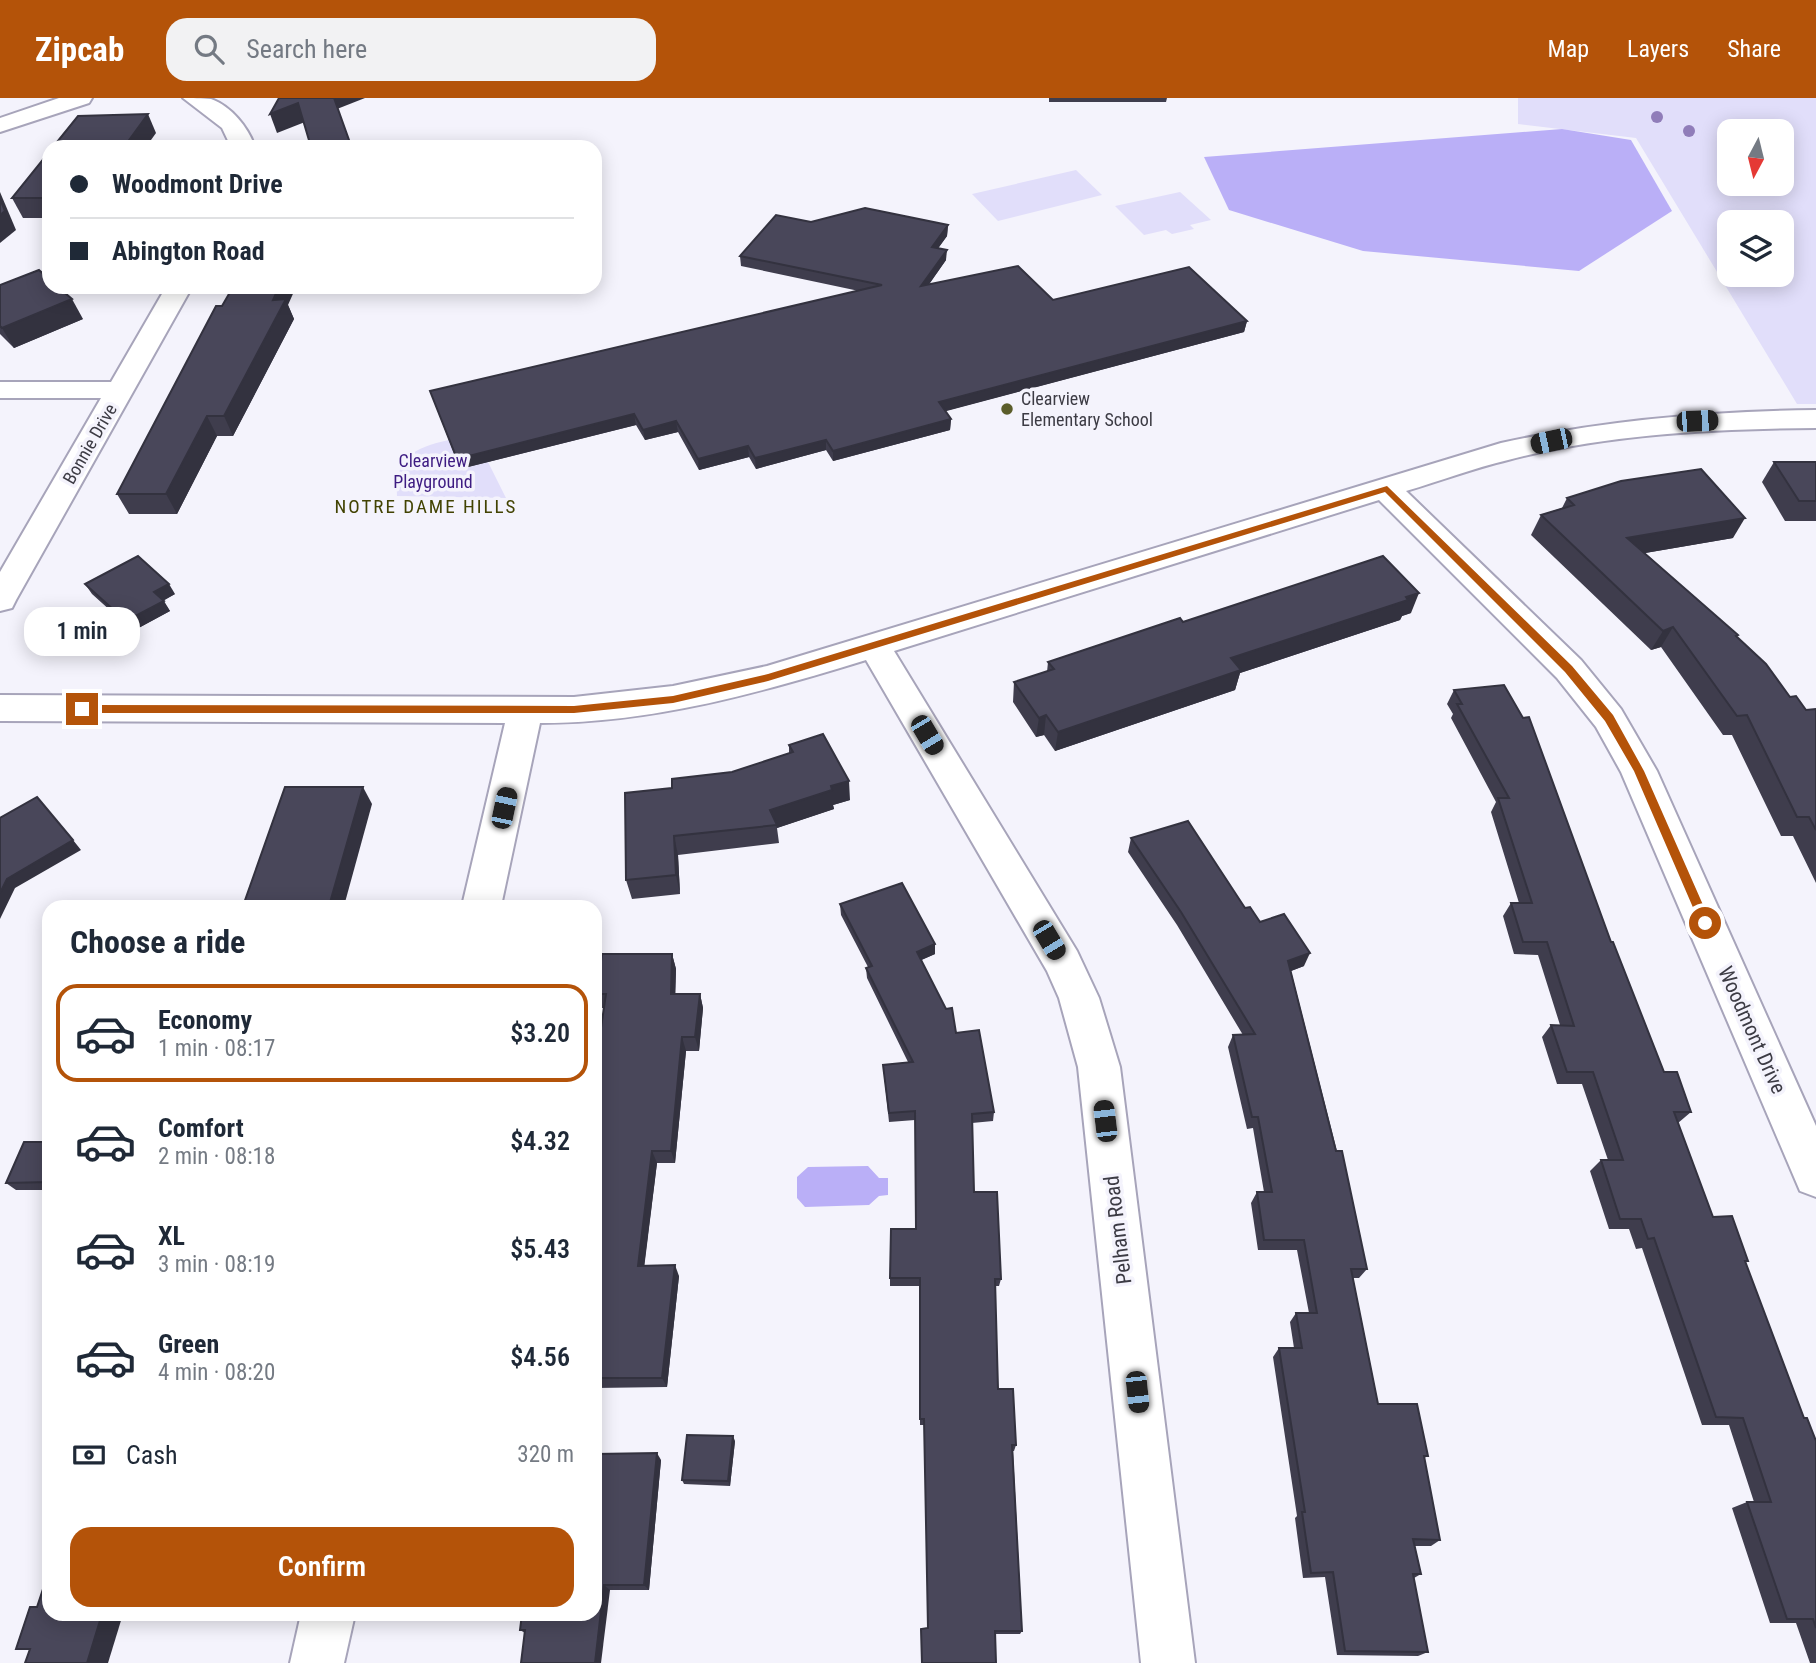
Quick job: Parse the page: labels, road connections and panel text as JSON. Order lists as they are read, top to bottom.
{
  "streets": {
    "street": ["Bonnie Drive", "Woodmont Drive", "Pelham Road"]
  },
  "districts": ["NOTRE DAME HILLS"],
  "parks": ["Clearview Playground"],
  "places": ["Clearview Elementary School"],
  "north": "bottom",
  "page": {
    "header": "Zipcab",
    "search": "Search here",
    "nav": ["Map", "Layers", "Share"],
    "banner": ["Woodmont Drive", "Abington Road"],
    "bubble": "1 min",
    "heading": "Choose a ride",
    "list": [
      {
        "name": "Economy",
        "note": "1 min · 08:17",
        "value": "$3.20"
      },
      {
        "name": "Comfort",
        "note": "2 min · 08:18",
        "value": "$4.32"
      },
      {
        "name": "XL",
        "note": "3 min · 08:19",
        "value": "$5.43"
      },
      {
        "name": "Green",
        "note": "4 min · 08:20",
        "value": "$4.56"
      }
    ],
    "pay": ["Cash", "320 m"],
    "buttons": "Confirm"
  }
}
